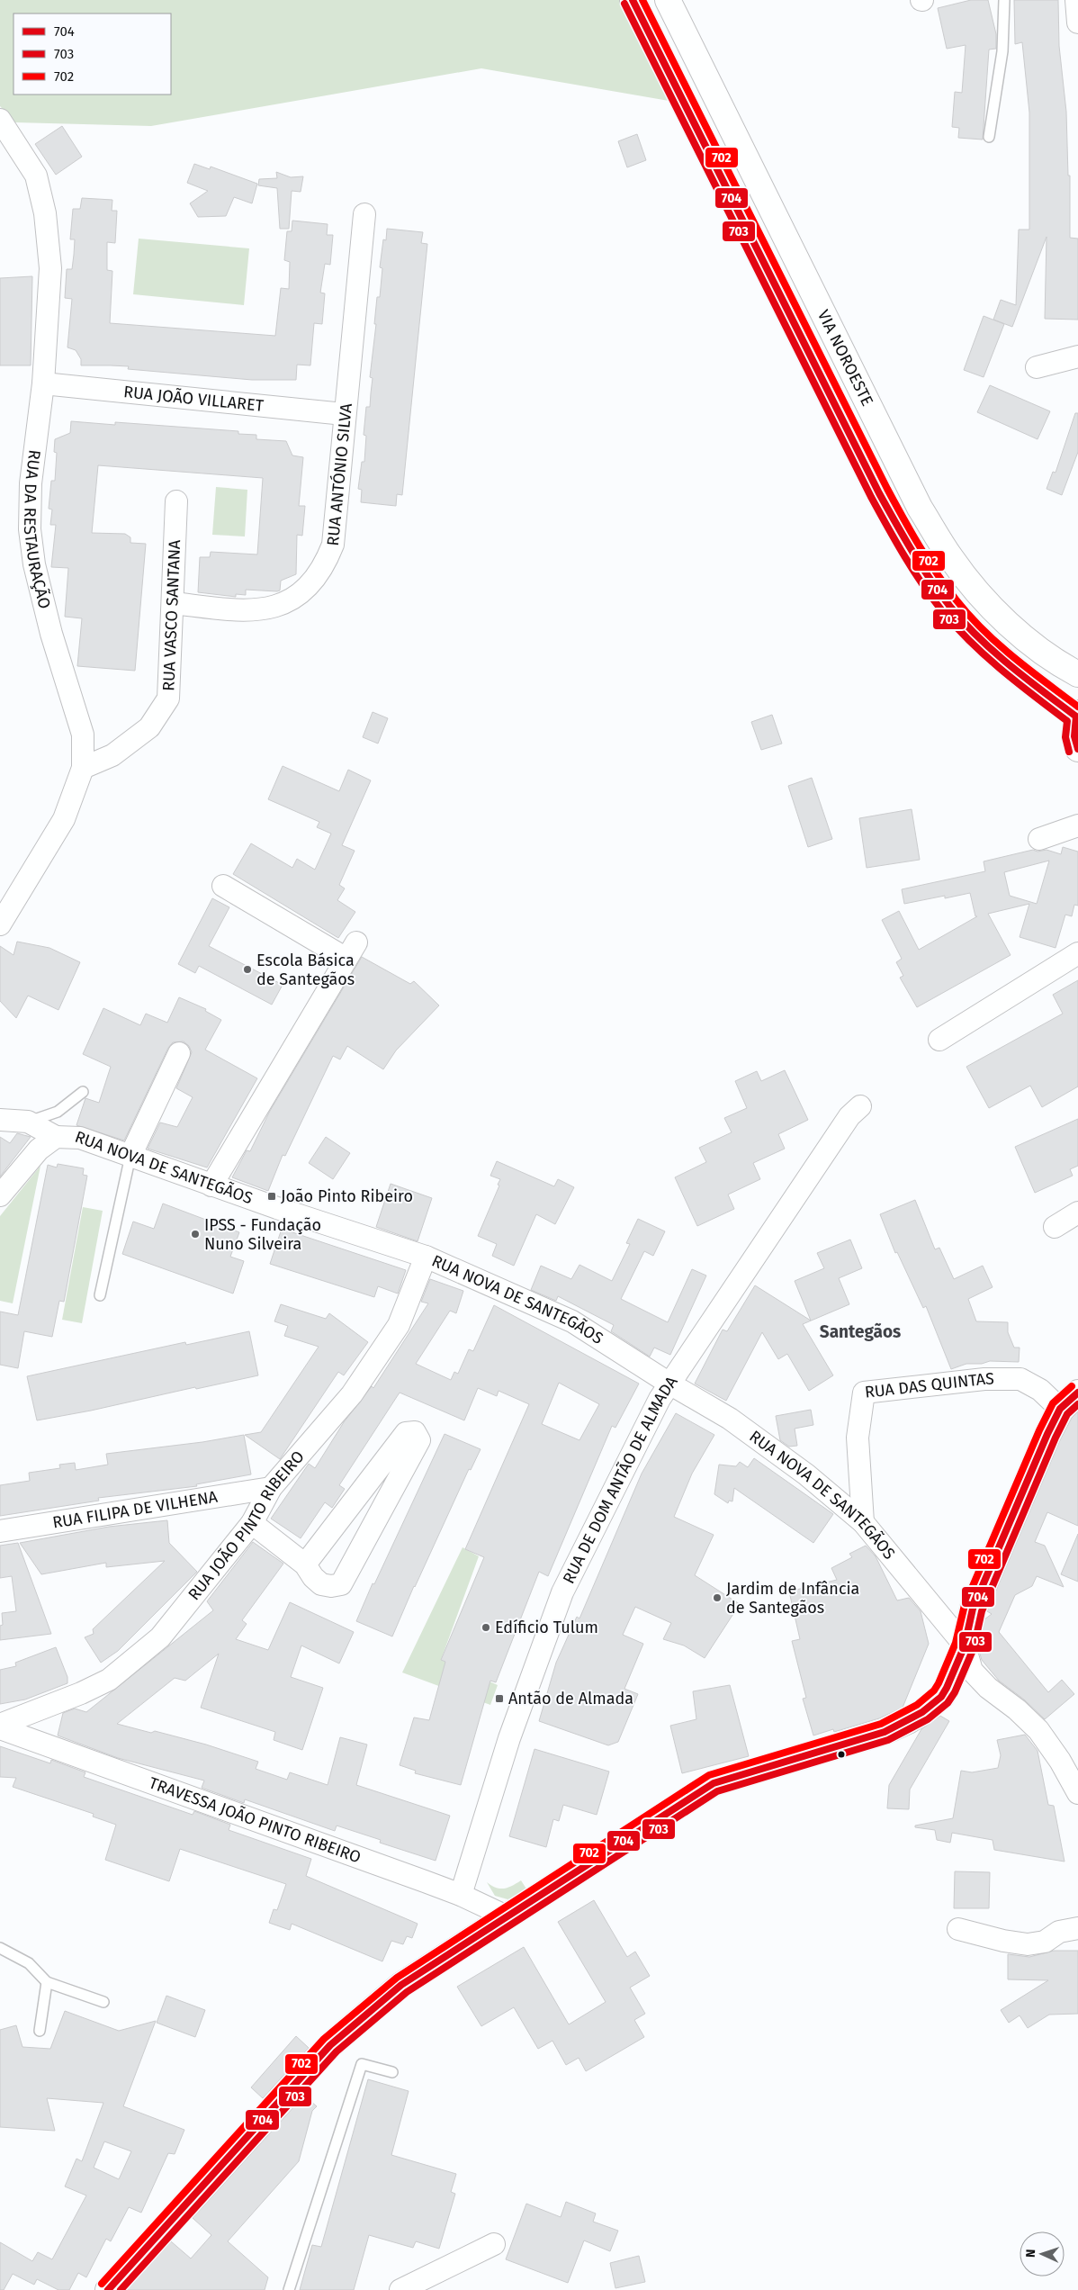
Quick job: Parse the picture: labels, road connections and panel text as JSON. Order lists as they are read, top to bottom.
{
  "streets": {
    "main road": ["VIA NOROESTE"],
    "street": [
      "RUA JOÃO VILLARET",
      "RUA ANTÓNIO SILVA",
      "RUA DA RESTAURAÇÃO",
      "RUA VASCO SANTANA",
      "RUA NOVA DE SANTEGÃOS",
      "RUA DAS QUINTAS",
      "RUA DE DOM ANTÃO DE ALMADA",
      "RUA FILIPA DE VILHENA",
      "RUA JOÃO PINTO RIBEIRO",
      "TRAVESSA JOÃO PINTO RIBEIRO"
    ]
  },
  "crossings": [
    ["RUA JOÃO VILLARET", "RUA ANTÓNIO SILVA"],
    ["RUA JOÃO VILLARET", "RUA DA RESTAURAÇÃO"],
    ["RUA ANTÓNIO SILVA", "RUA VASCO SANTANA"],
    ["RUA DA RESTAURAÇÃO", "RUA VASCO SANTANA"],
    ["RUA NOVA DE SANTEGÃOS", "RUA DAS QUINTAS"],
    ["RUA NOVA DE SANTEGÃOS", "RUA DE DOM ANTÃO DE ALMADA"],
    ["RUA NOVA DE SANTEGÃOS", "RUA JOÃO PINTO RIBEIRO"],
    ["RUA DE DOM ANTÃO DE ALMADA", "TRAVESSA JOÃO PINTO RIBEIRO"],
    ["RUA FILIPA DE VILHENA", "RUA JOÃO PINTO RIBEIRO"]
  ],
  "districts": ["Santegãos"],
  "places": {
    "other": [
      "Escola Básica de Santegãos",
      "IPSS - Fundação Nuno Silveira",
      "Jardim de Infância de Santegãos",
      "Edíficio Tulum"
    ],
    "transit": ["João Pinto Ribeiro", "Antão de Almada"]
  },
  "lines": ["transit line 704", "transit line 702", "transit line 703"],
  "legend": ["704", "703", "702"],
  "north": "left"
}
